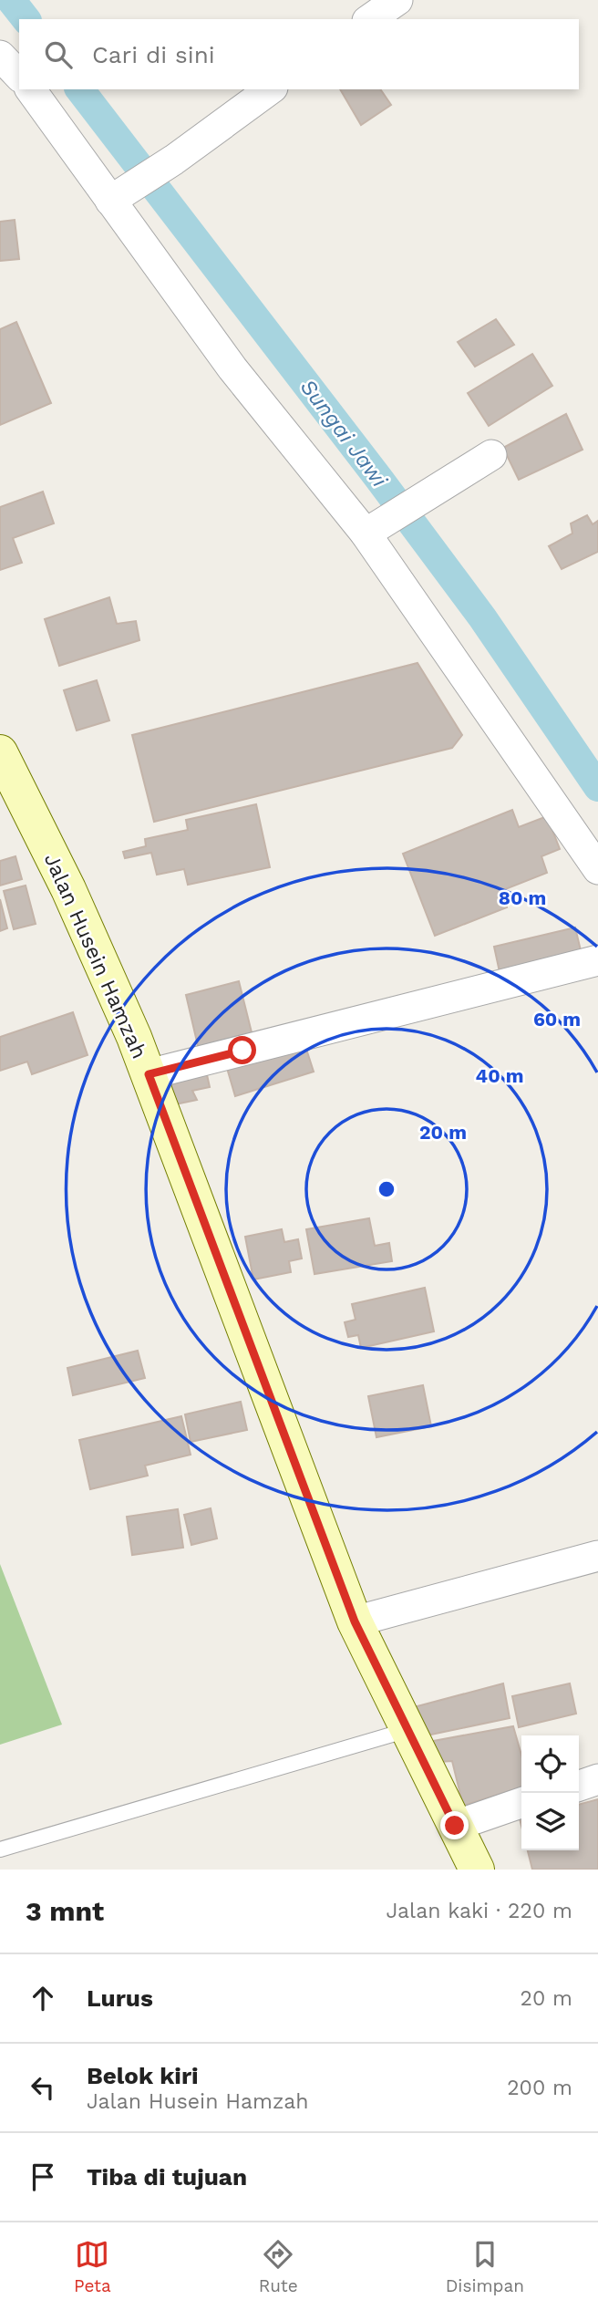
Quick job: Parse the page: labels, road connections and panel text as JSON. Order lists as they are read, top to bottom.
{
  "streets": {
    "street": ["Jalan Husein Hamzah"]
  },
  "water": ["Sungai Jawi"],
  "page": {
    "search": "Cari di sini",
    "heading": ["3 mnt", "Jalan kaki · 220 m"],
    "list": [
      ["Lurus", "20 m"],
      ["Belok kiri", "Jalan Husein Hamzah", "200 m"],
      "Tiba di tujuan"
    ],
    "nav": ["Peta", "Rute", "Disimpan"]
  },
  "rings": [
    "80 m",
    "60 m",
    "40 m",
    "20 m"
  ]
}
